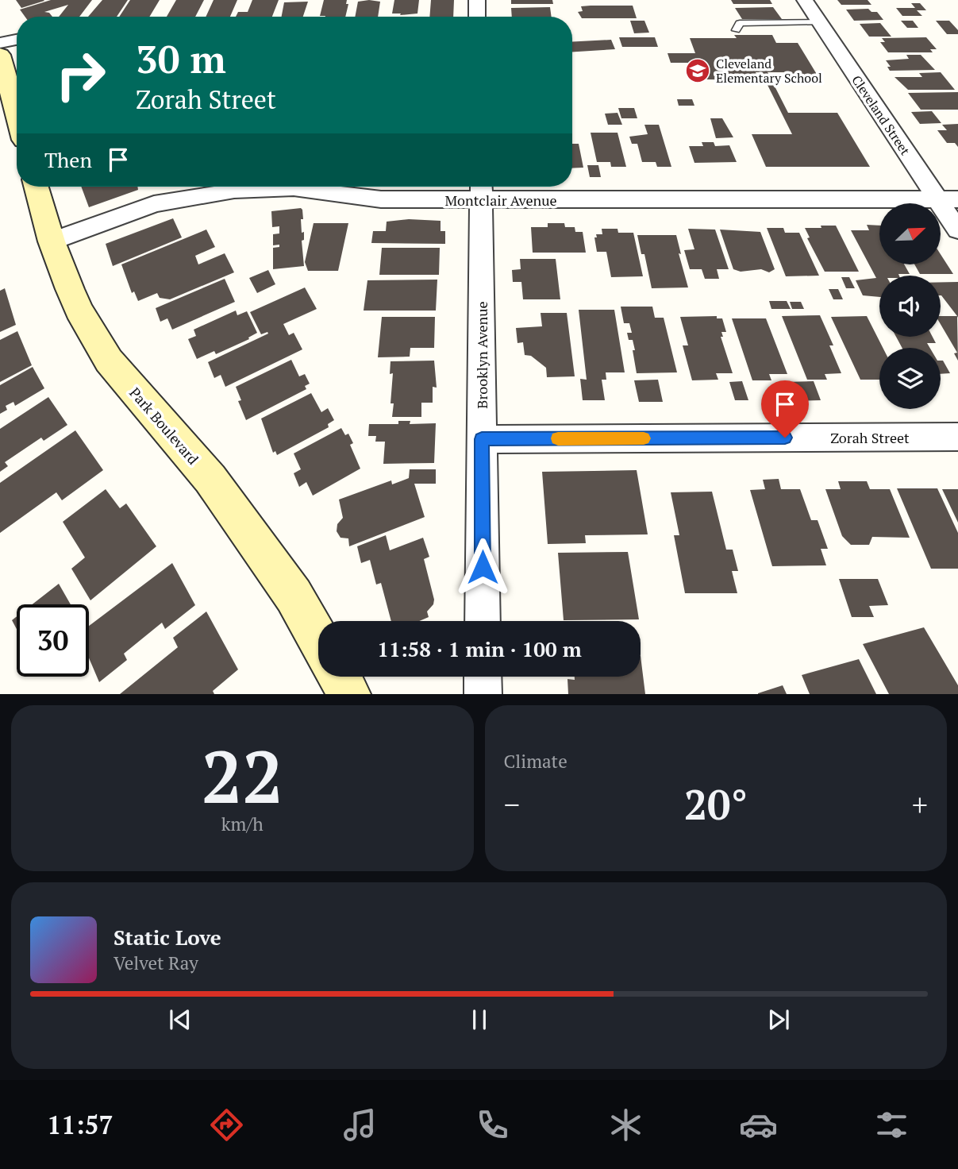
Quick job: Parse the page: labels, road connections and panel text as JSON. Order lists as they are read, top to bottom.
{
  "streets": {
    "main road": ["Park Boulevard"],
    "street": [
      "Cleveland Street",
      "Montclair Avenue",
      "Brooklyn Avenue",
      "Zorah Street"
    ]
  },
  "crossings": [
    ["Cleveland Street", "Montclair Avenue"],
    ["Montclair Avenue", "Brooklyn Avenue"],
    ["Montclair Avenue", "Park Boulevard"],
    ["Brooklyn Avenue", "Zorah Street"]
  ],
  "places": {
    "school or university": ["Cleveland Elementary School"]
  },
  "north": "top right",
  "page": {
    "turn": ["30 m", "Zorah Street"],
    "then": "Then",
    "limit": "30",
    "trip": "11:58 · 1 min · 100 m",
    "tile": [
      ["22", "km/h"],
      "Climate"
    ],
    "heat": ["−", "20°", "+"],
    "song": ["Static Love", "Velvet Ray"],
    "tabs": "11:57"
  }
}
